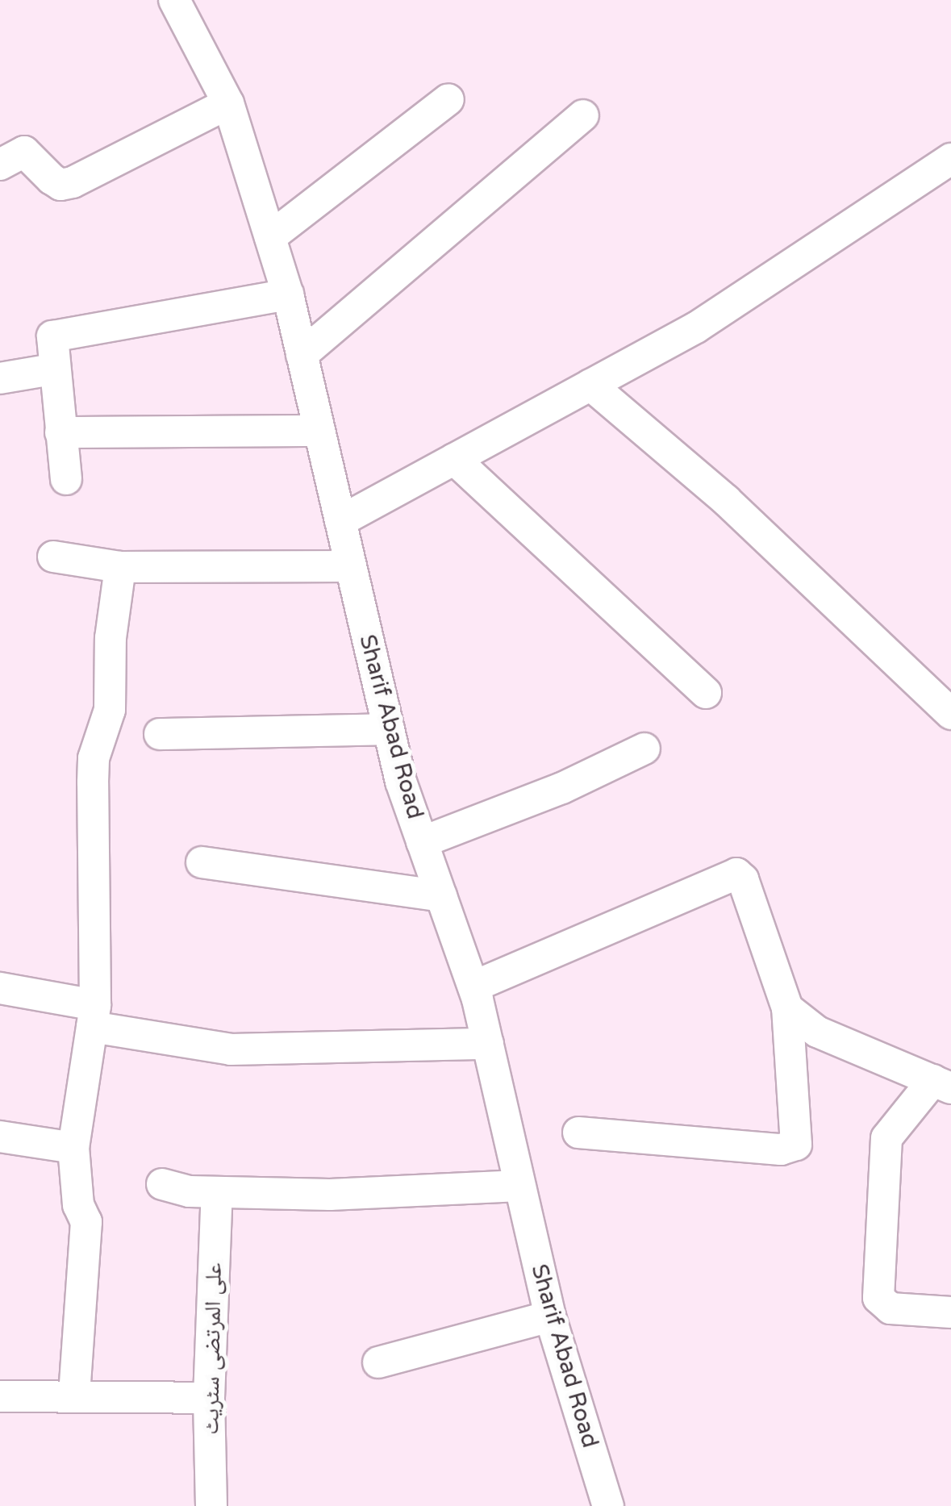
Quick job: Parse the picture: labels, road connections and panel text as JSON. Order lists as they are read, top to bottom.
{
  "streets": {
    "street": ["Sharif Abad Road", "علی المرتضی سٹریٹ"]
  }
}
